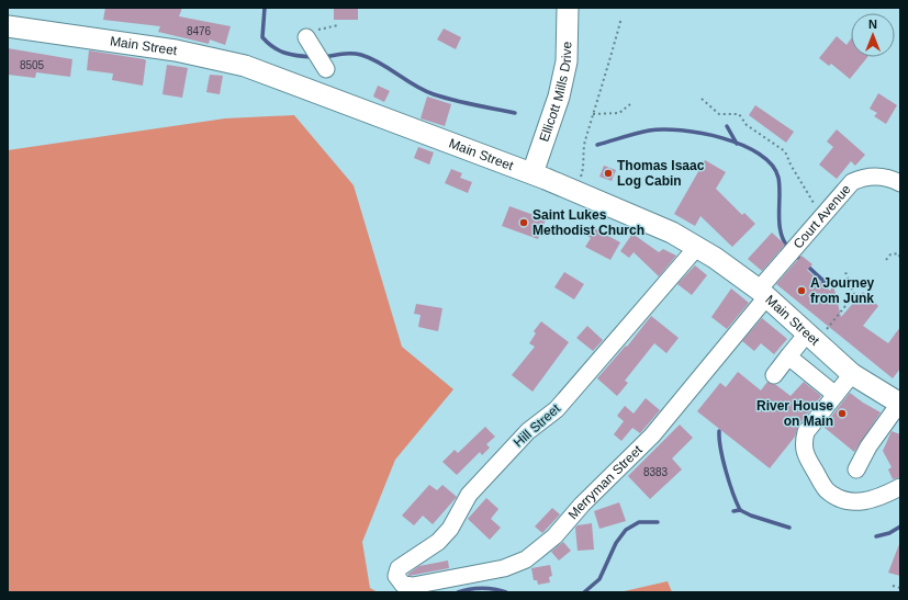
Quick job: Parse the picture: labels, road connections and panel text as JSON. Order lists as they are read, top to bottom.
{
  "streets": {
    "main road": ["Main Street", "Ellicott Mills Drive"],
    "street": ["Court Avenue", "Hill Street", "Merryman Street"]
  },
  "crossings": [
    ["Main Street", "Ellicott Mills Drive"],
    ["Main Street", "Court Avenue"],
    ["Main Street", "Hill Street"],
    ["Main Street", "Merryman Street"],
    ["Court Avenue", "Merryman Street"],
    ["Hill Street", "Merryman Street"]
  ],
  "places": [
    "Thomas Isaac Log Cabin",
    "Saint Lukes Methodist Church",
    "A Journey from Junk",
    "River House on Main"
  ],
  "house_numbers": ["8476", "8505", "8383"],
  "north": "top"
}
